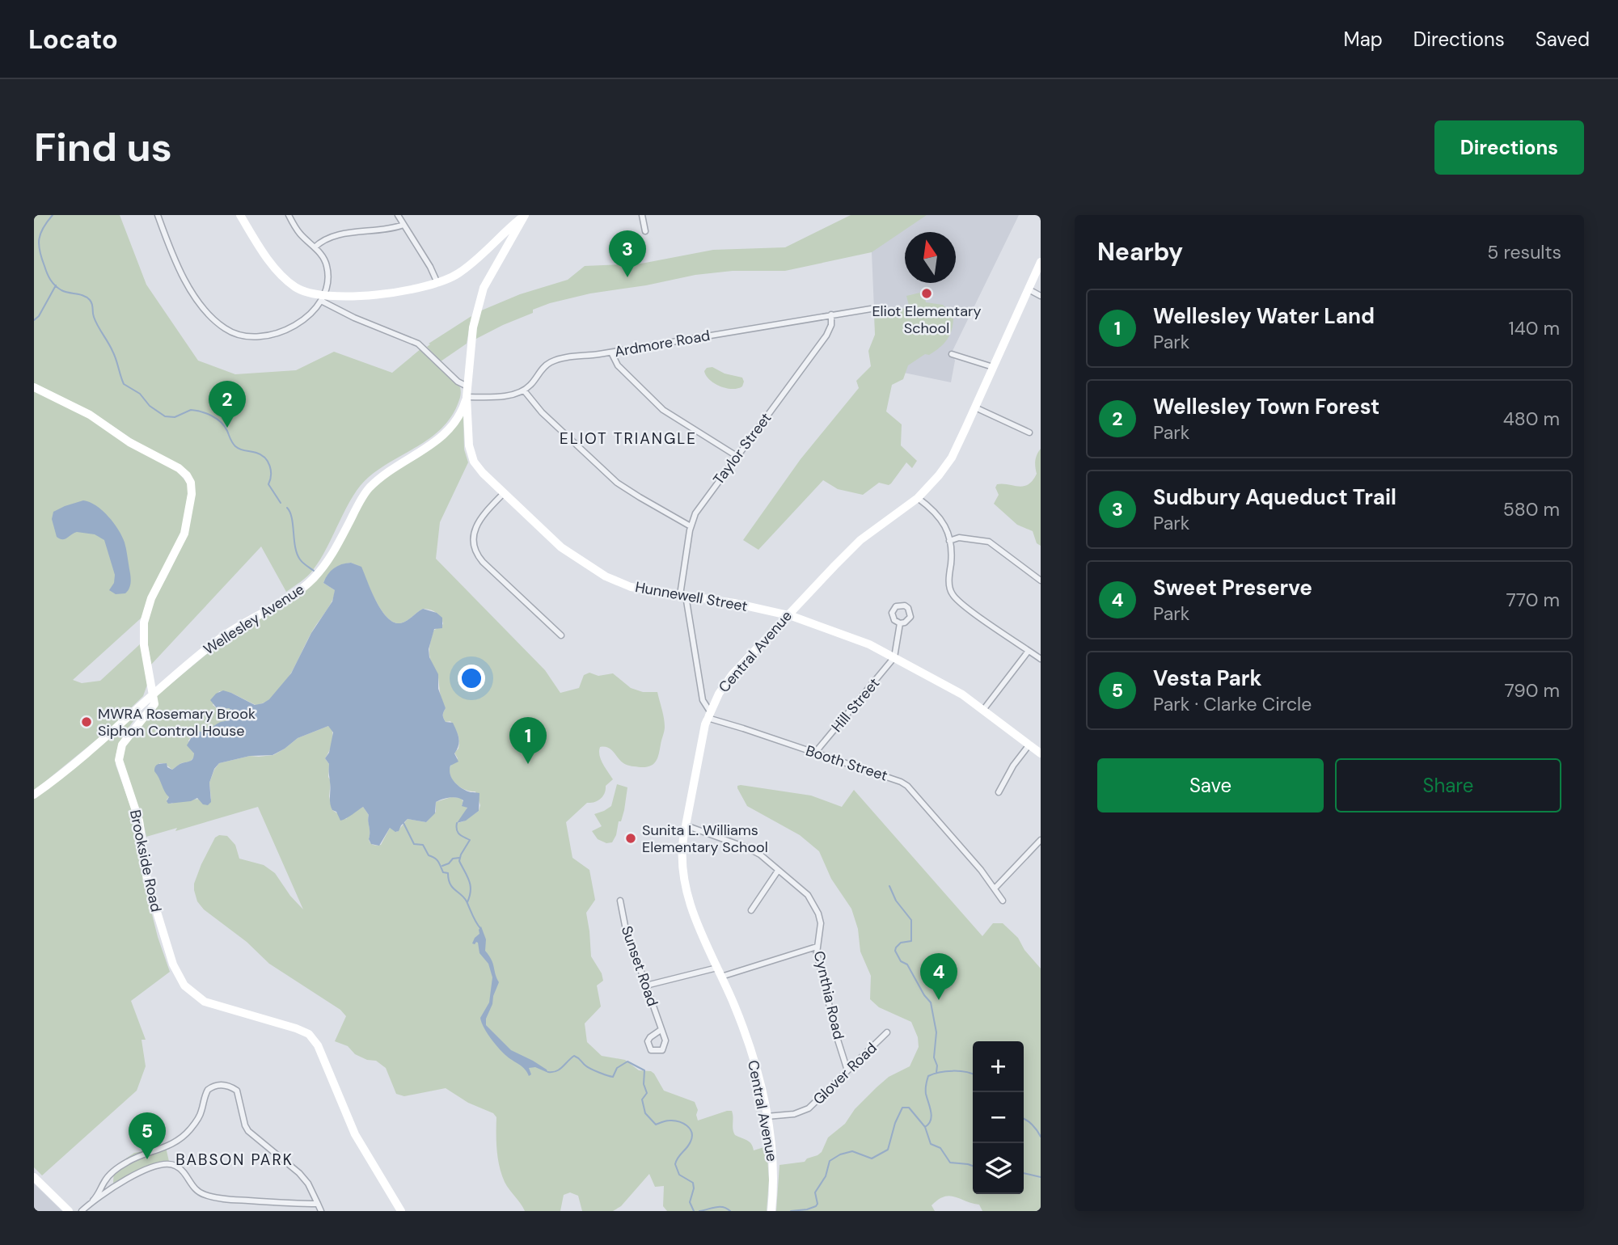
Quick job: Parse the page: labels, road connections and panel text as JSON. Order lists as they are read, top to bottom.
{
  "streets": {
    "main road": [
      "Hunnewell Street",
      "Wellesley Avenue",
      "Central Avenue",
      "Brookside Road"
    ],
    "street": [
      "Ardmore Road",
      "Taylor Street",
      "Hill Street",
      "Booth Street",
      "Sunset Road",
      "Cynthia Road",
      "Glover Road"
    ]
  },
  "crossings": [
    ["Ardmore Road", "Taylor Street"],
    ["Taylor Street", "Hunnewell Street"],
    ["Taylor Street", "Central Avenue"],
    ["Taylor Street", "Booth Street"],
    ["Hunnewell Street", "Wellesley Avenue"],
    ["Hunnewell Street", "Central Avenue"],
    ["Hunnewell Street", "Hill Street"],
    ["Wellesley Avenue", "Brookside Road"],
    ["Central Avenue", "Booth Street"],
    ["Central Avenue", "Cynthia Road"],
    ["Central Avenue", "Glover Road"],
    ["Hill Street", "Booth Street"],
    ["Cynthia Road", "Glover Road"]
  ],
  "districts": ["ELIOT TRIANGLE", "BABSON PARK"],
  "places": ["Eliot Elementary School", "MWRA Rosemary Brook Siphon Control House", "Sunita L. Williams Elementary School"],
  "north": "top",
  "page": {
    "header": "Locato",
    "nav": ["Map", "Directions", "Saved"],
    "buttons": [
      "Directions",
      ["Save", "Share"]
    ],
    "title": "Find us",
    "heading": ["Nearby", "5 results"],
    "pins": [
      "3",
      "2",
      "1",
      "4",
      "5"
    ],
    "list": [
      {
        "mark": "1",
        "name": "Wellesley Water Land",
        "note": "Park",
        "value": "140 m"
      },
      {
        "mark": "2",
        "name": "Wellesley Town Forest",
        "note": "Park",
        "value": "480 m"
      },
      {
        "mark": "3",
        "name": "Sudbury Aqueduct Trail",
        "note": "Park",
        "value": "580 m"
      },
      {
        "mark": "4",
        "name": "Sweet Preserve",
        "note": "Park",
        "value": "770 m"
      },
      {
        "mark": "5",
        "name": "Vesta Park",
        "note": "Park · Clarke Circle",
        "value": "790 m"
      }
    ],
    "map_buttons": ["+", "−"]
  }
}
